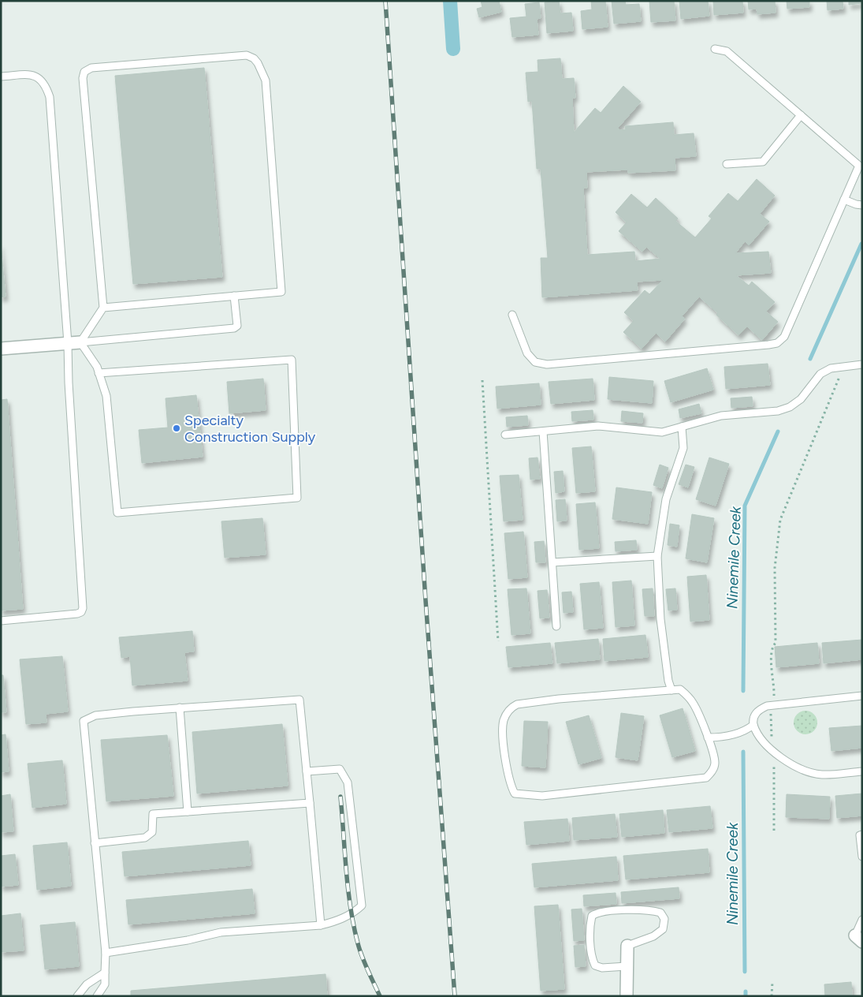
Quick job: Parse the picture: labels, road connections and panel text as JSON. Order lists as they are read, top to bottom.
{
  "water": ["Ninemile Creek"],
  "places": ["Specialty Construction Supply"]
}
